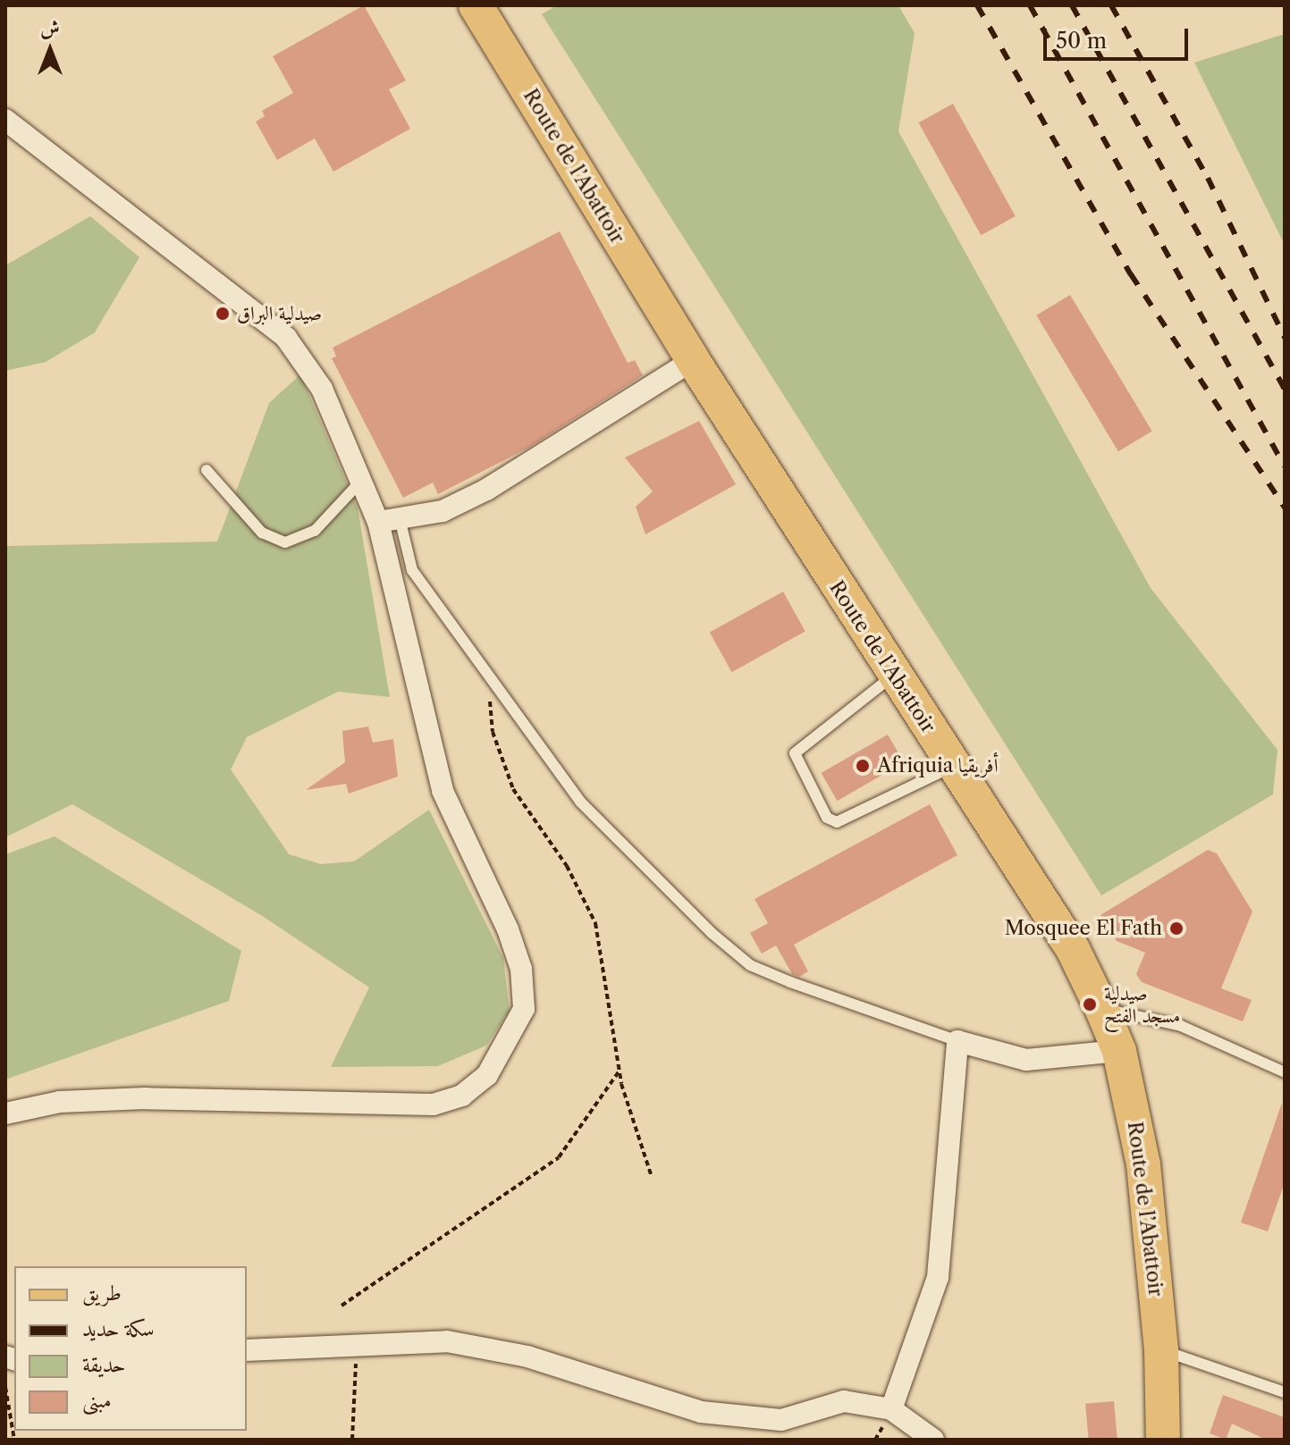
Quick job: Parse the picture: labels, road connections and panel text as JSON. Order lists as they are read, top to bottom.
{
  "streets": {
    "main road": ["Route de l’Abattoir"]
  },
  "places": [
    "صيدلية البراق",
    "Afriquia أفريقيا",
    "Mosquee El Fath",
    "صيدلية مسجد الفتح"
  ],
  "legend": [
    "طريق",
    "سكة حديد",
    "حديقة",
    "مبنى"
  ],
  "scale_bar": "50 m",
  "north": "top"
}
